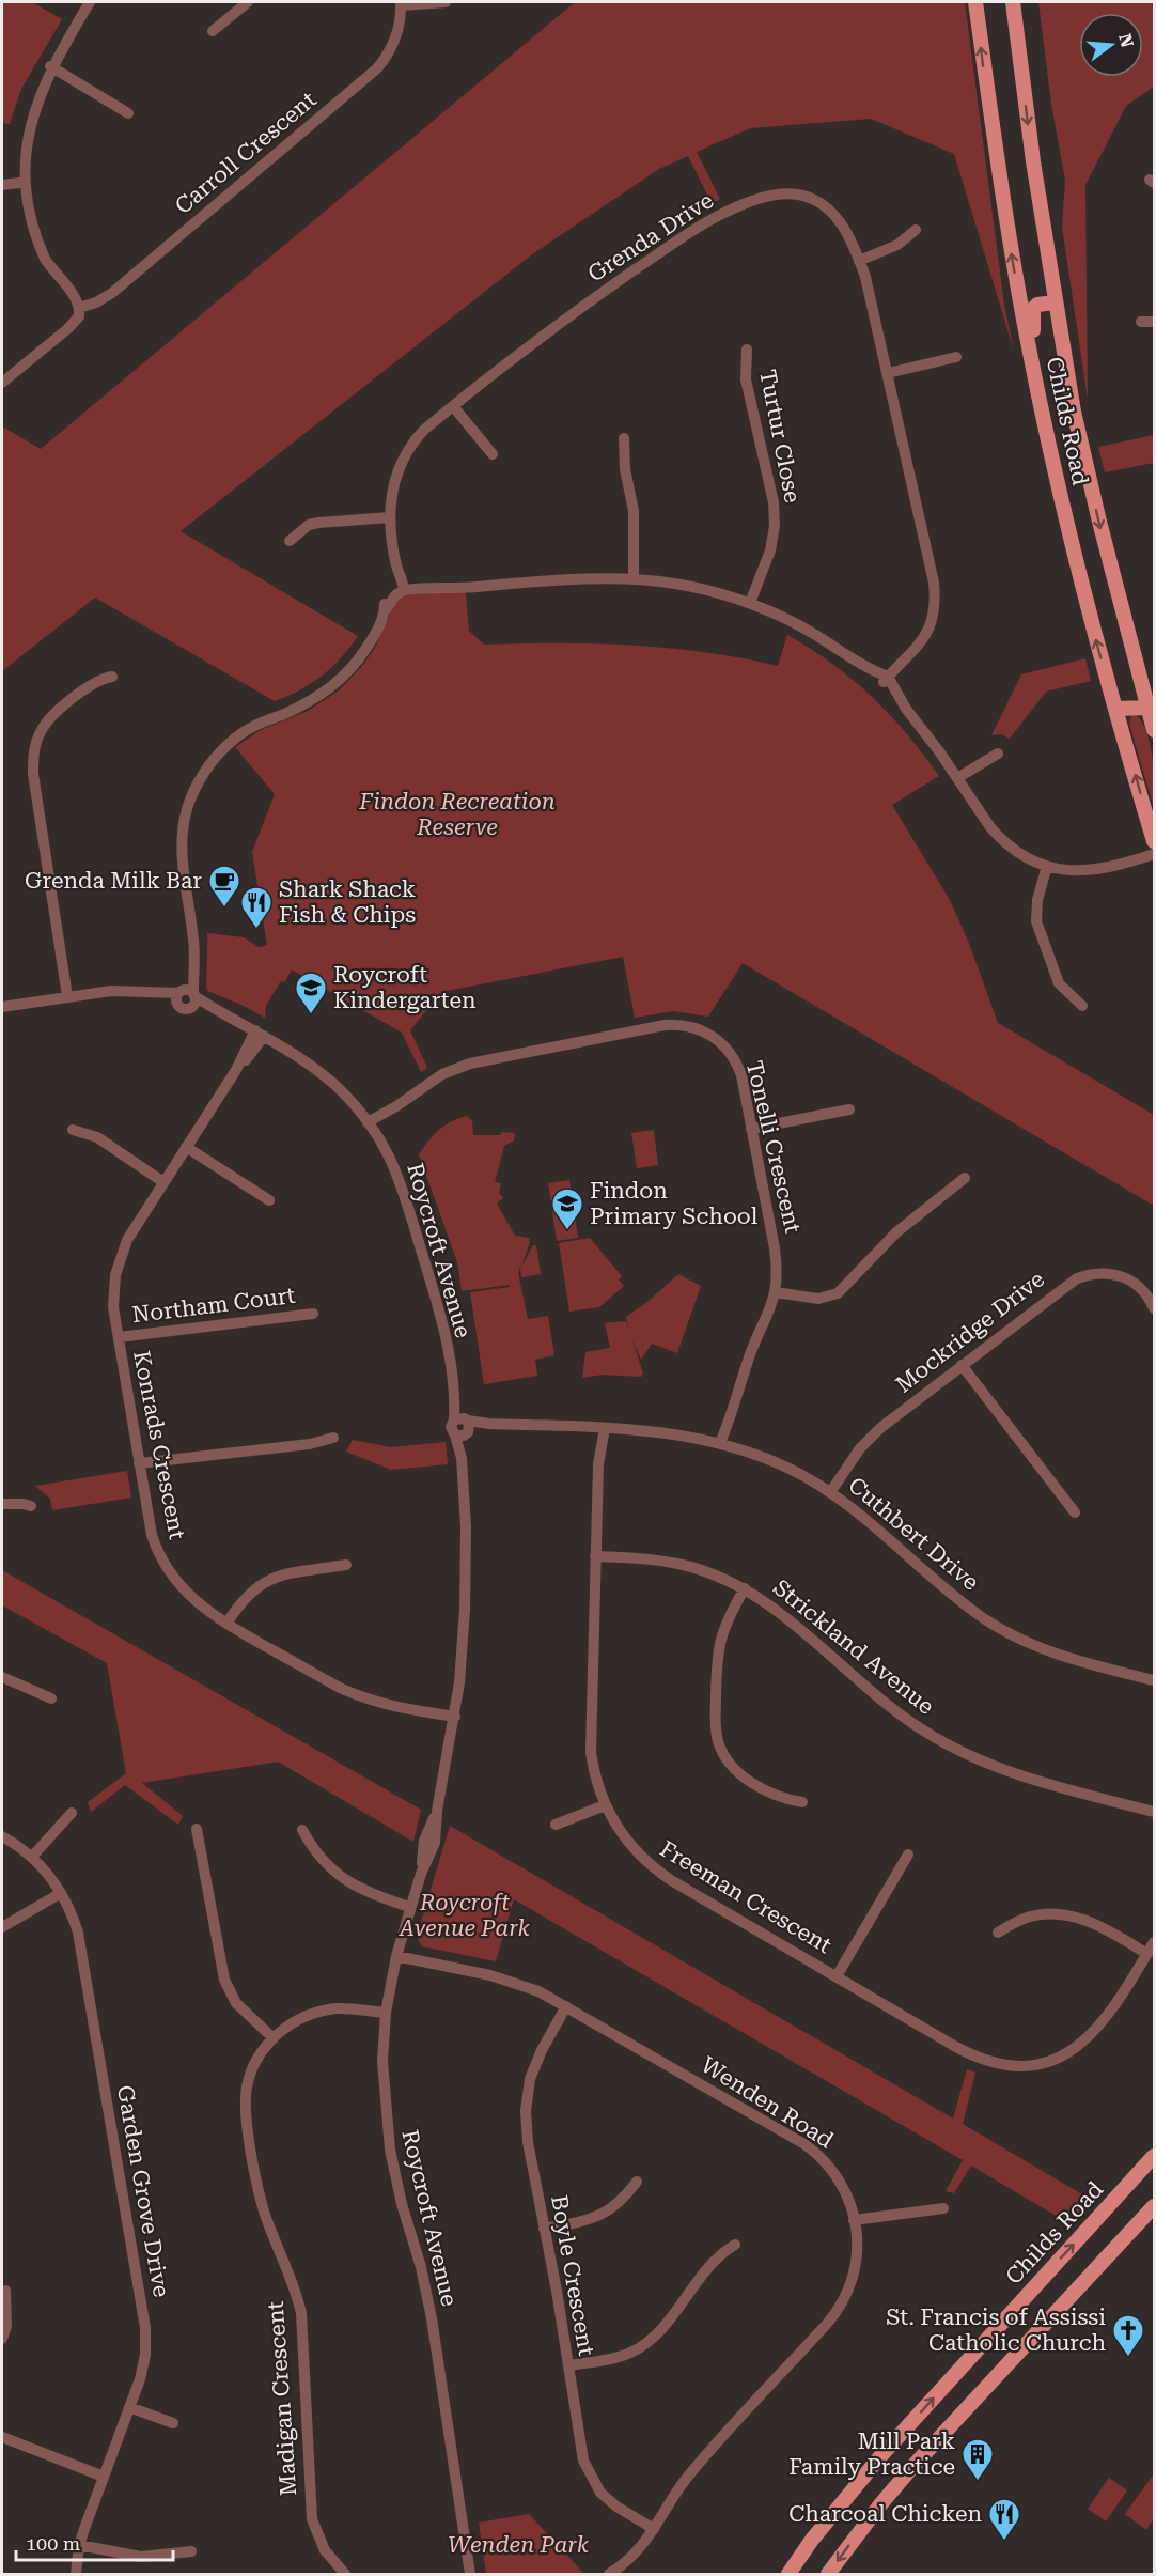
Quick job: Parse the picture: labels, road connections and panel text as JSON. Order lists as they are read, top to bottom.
{
  "streets": {
    "main road": ["Childs Road"],
    "street": [
      "Carroll Crescent",
      "Grenda Drive",
      "Turtur Close",
      "Tonelli Crescent",
      "Roycroft Avenue",
      "Northam Court",
      "Mockridge Drive",
      "Konrads Crescent",
      "Cuthbert Drive",
      "Strickland Avenue",
      "Freeman Crescent",
      "Wenden Road",
      "Garden Grove Drive",
      "Boyle Crescent",
      "Madigan Crescent"
    ]
  },
  "crossings": [
    ["Tonelli Crescent", "Roycroft Avenue"],
    ["Tonelli Crescent", "Cuthbert Drive"],
    ["Roycroft Avenue", "Konrads Crescent"],
    ["Roycroft Avenue", "Cuthbert Drive"],
    ["Roycroft Avenue", "Wenden Road"],
    ["Roycroft Avenue", "Madigan Crescent"],
    ["Northam Court", "Konrads Crescent"],
    ["Mockridge Drive", "Cuthbert Drive"],
    ["Cuthbert Drive", "Freeman Crescent"],
    ["Strickland Avenue", "Freeman Crescent"],
    ["Wenden Road", "Boyle Crescent"]
  ],
  "parks": ["Findon Recreation Reserve", "Roycroft Avenue Park", "Wenden Park"],
  "places": {
    "cafe": ["Grenda Milk Bar"],
    "restaurant": ["Shark Shack Fish & Chips", "Charcoal Chicken"],
    "school or university": ["Roycroft Kindergarten", "Findon Primary School"],
    "church": ["St. Francis of Assissi Catholic Church"],
    "building": ["Mill Park Family Practice"]
  },
  "scale_bar": "100 m",
  "north": "right"
}
